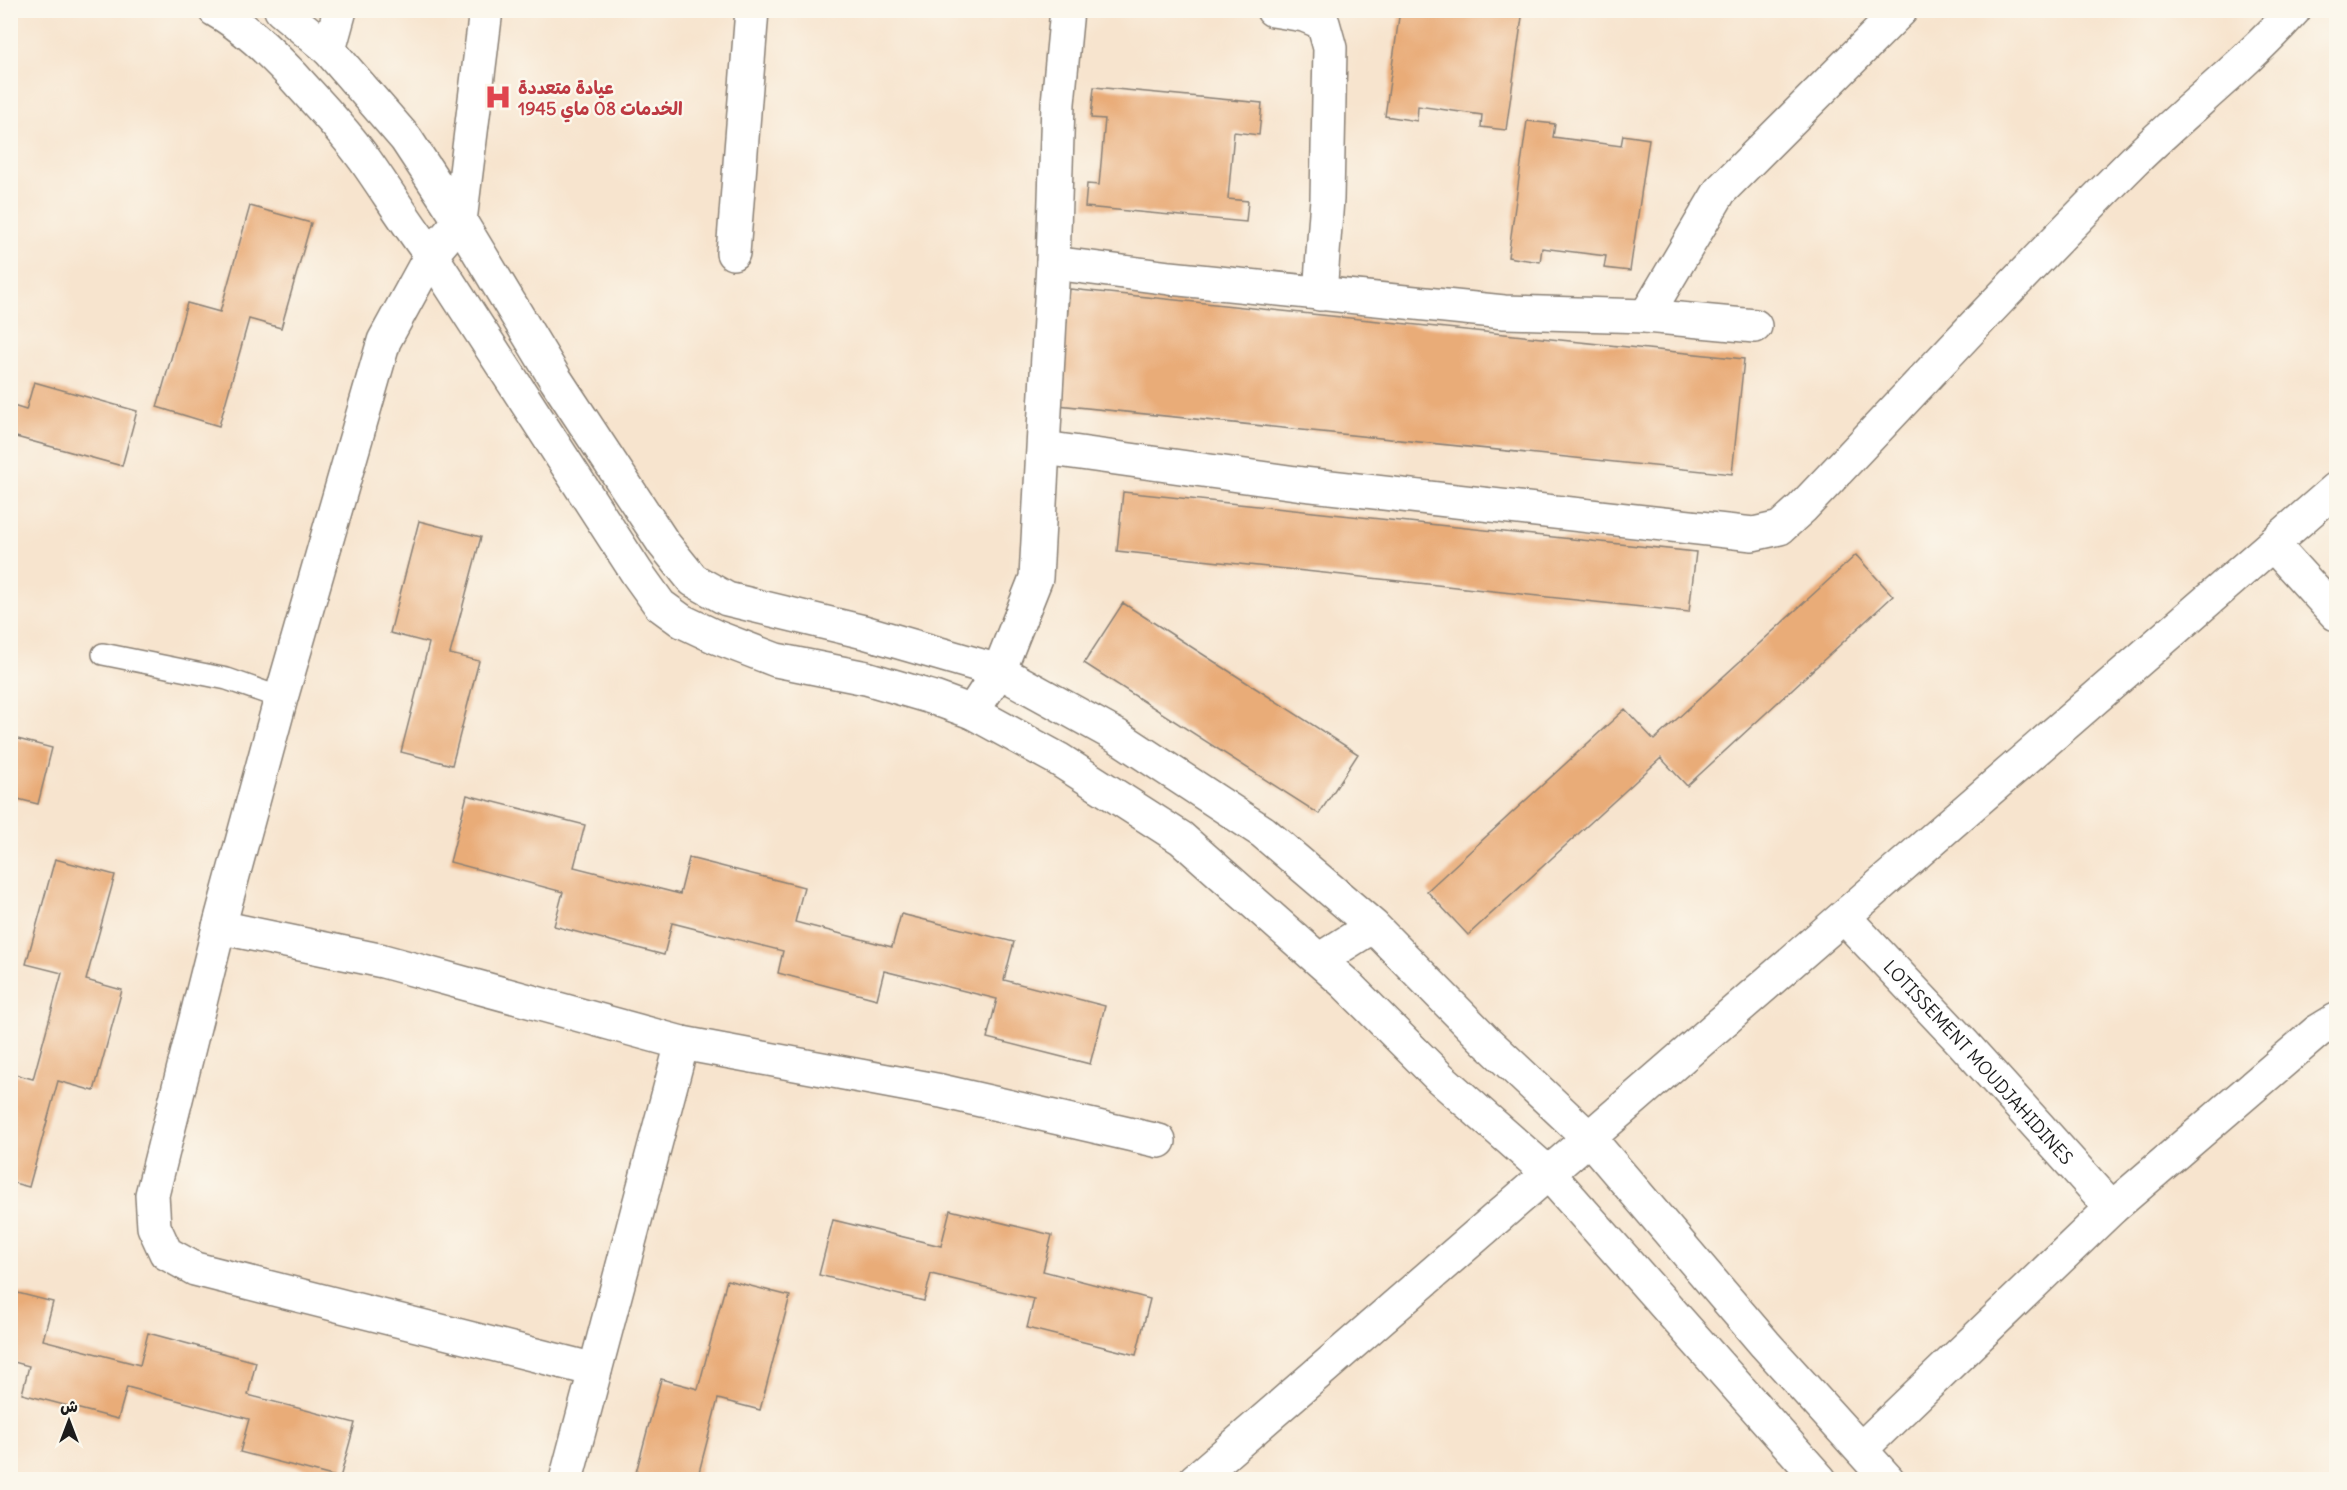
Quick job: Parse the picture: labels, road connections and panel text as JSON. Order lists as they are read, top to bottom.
{
  "streets": {
    "street": ["LOTISSEMENT MOUDJAHIDINES"]
  },
  "places": {
    "hospital": ["عيادة متعددة الخدمات 08 ماي 1945"]
  },
  "north": "top"
}
